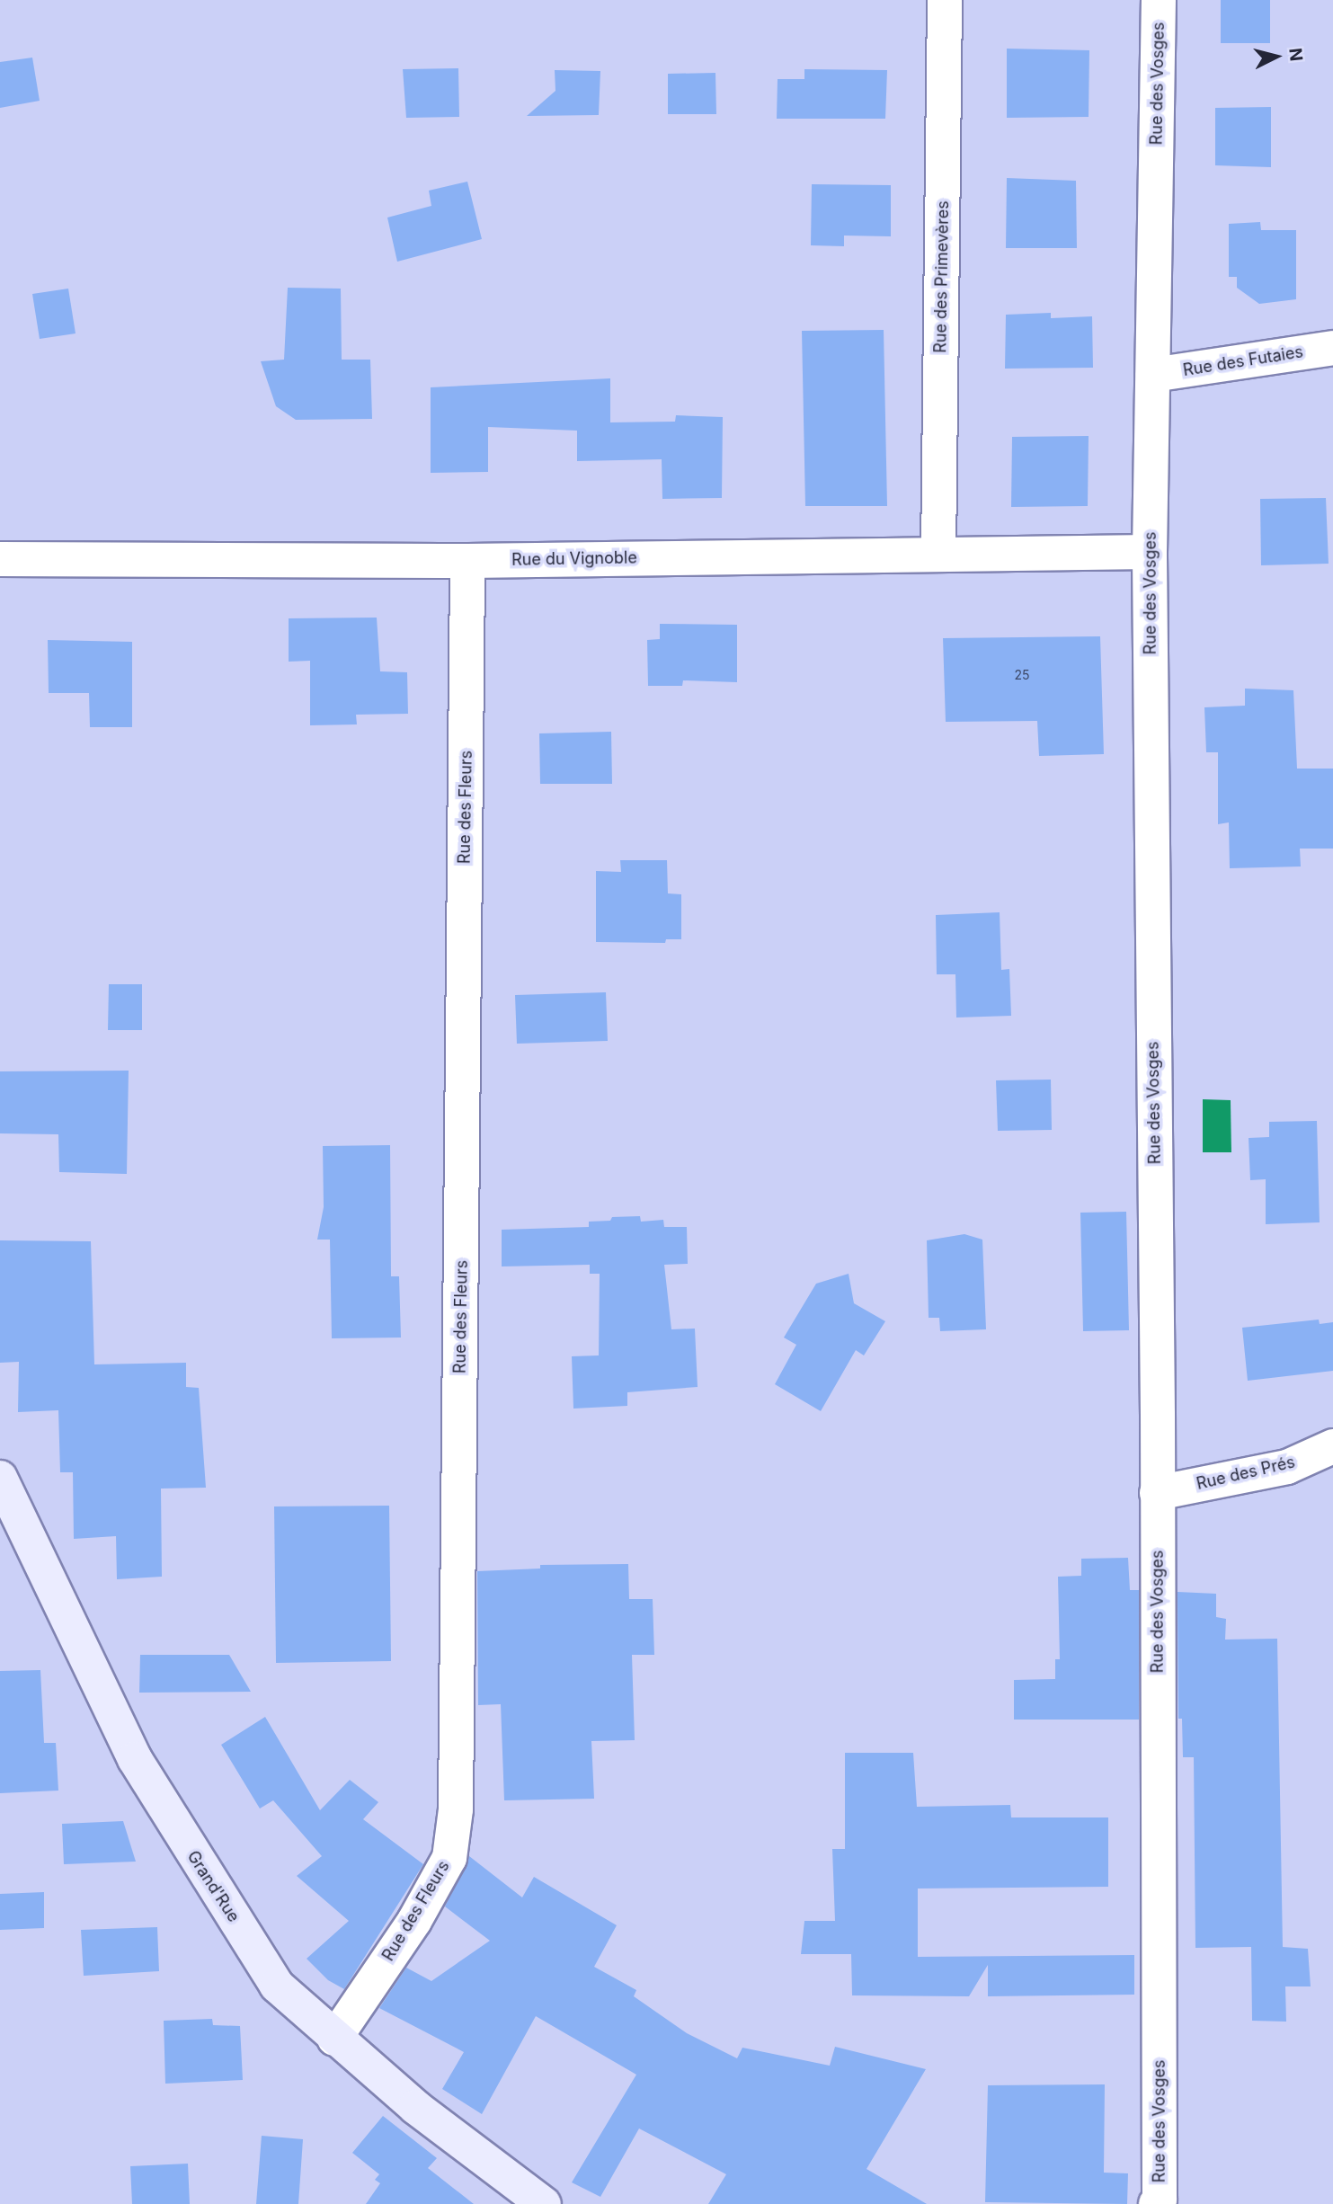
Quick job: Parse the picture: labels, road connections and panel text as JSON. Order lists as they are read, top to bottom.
{
  "streets": {
    "street": [
      "Rue des Vosges",
      "Rue des Primevères",
      "Rue des Futaies",
      "Rue du Vignoble",
      "Rue des Fleurs",
      "Rue des Prés",
      "Grand'Rue"
    ]
  },
  "crossings": [
    ["Rue des Vosges", "Rue des Futaies"],
    ["Rue des Vosges", "Rue du Vignoble"],
    ["Rue des Vosges", "Rue des Prés"],
    ["Rue des Primevères", "Rue du Vignoble"],
    ["Rue du Vignoble", "Rue des Fleurs"],
    ["Rue des Fleurs", "Grand'Rue"]
  ],
  "house_numbers": ["25"],
  "north": "right"
}
